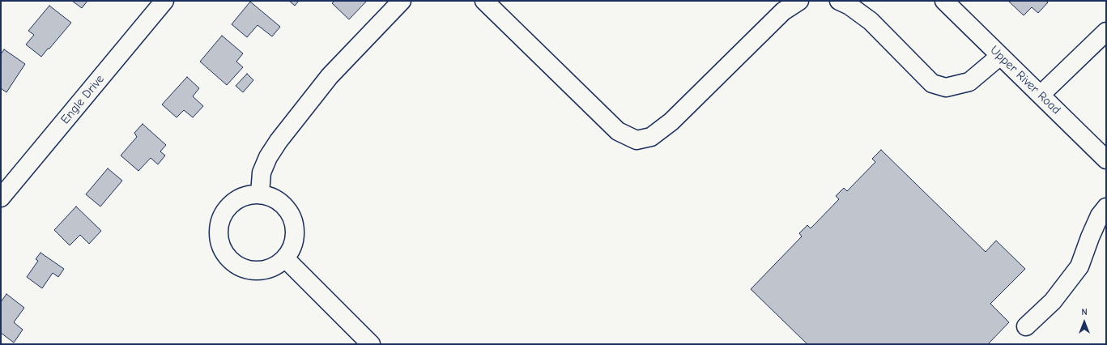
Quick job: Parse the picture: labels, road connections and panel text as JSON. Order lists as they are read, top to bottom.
{
  "streets": {
    "street": ["Upper River Road", "Engle Drive"]
  },
  "north": "top"
}
